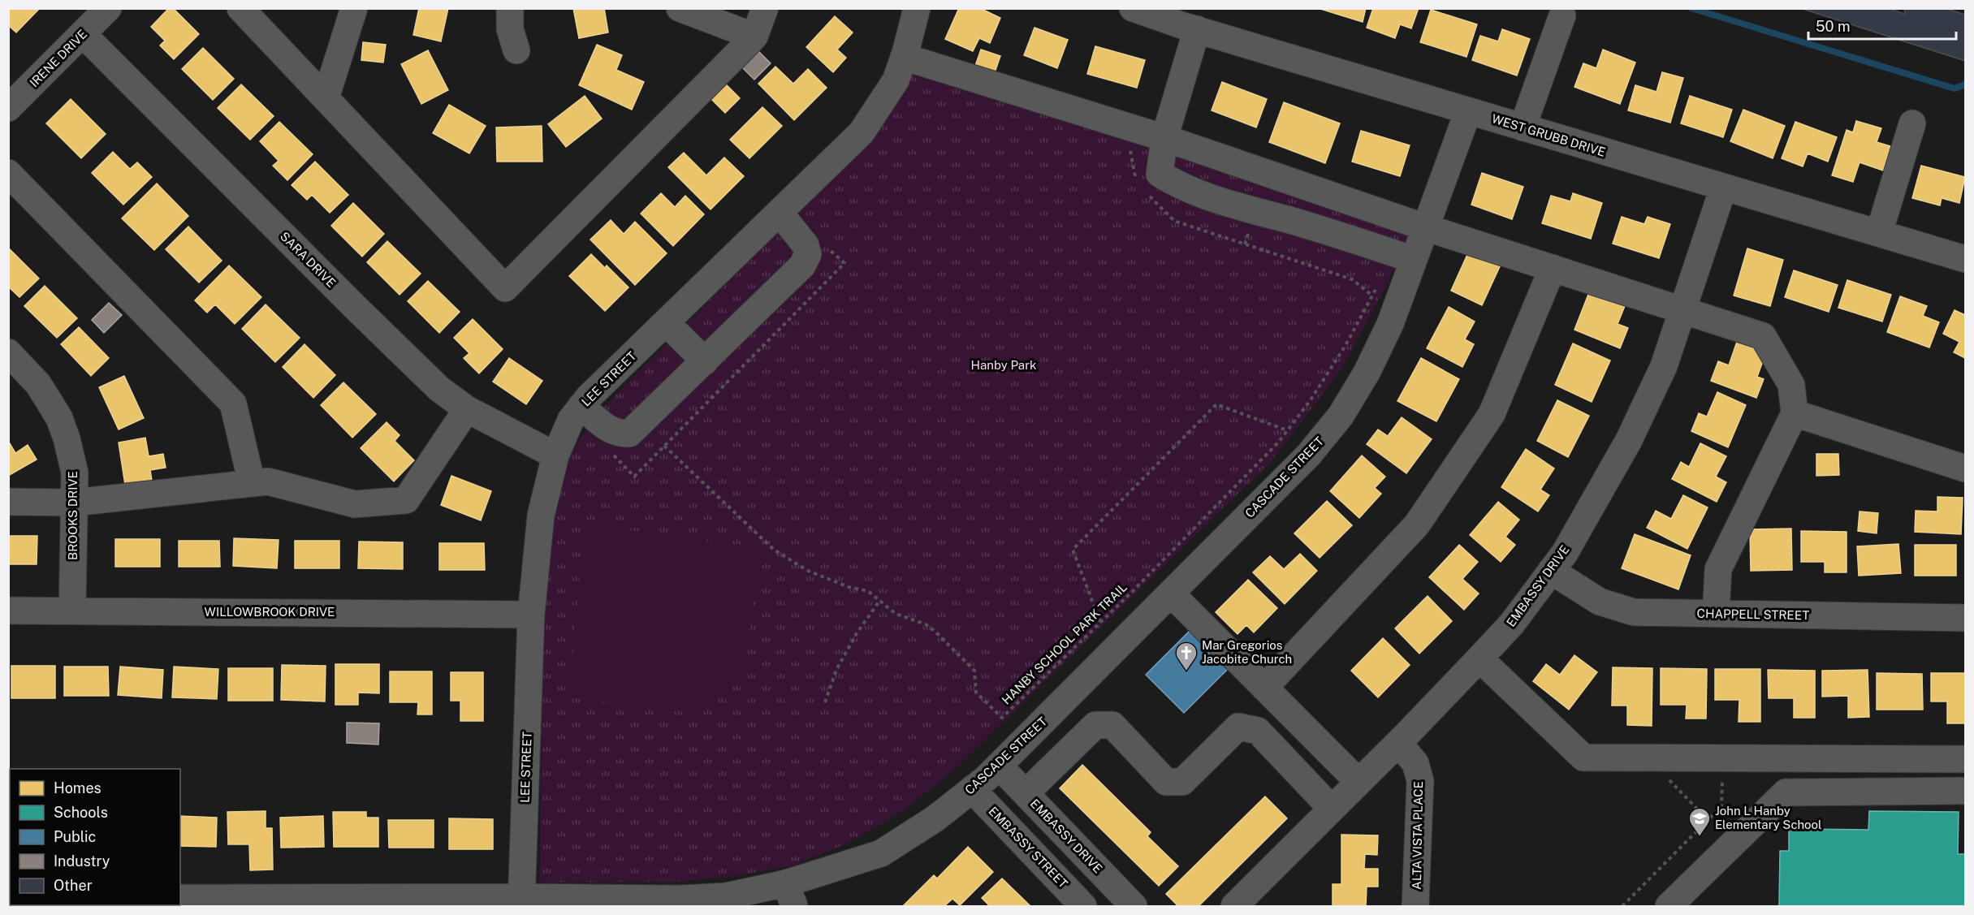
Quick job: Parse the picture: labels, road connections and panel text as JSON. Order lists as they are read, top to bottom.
{
  "streets": {
    "street": [
      "IRENE DRIVE",
      "WEST GRUBB DRIVE",
      "SARA DRIVE",
      "LEE STREET",
      "CASCADE STREET",
      "BROOKS DRIVE",
      "EMBASSY DRIVE",
      "WILLOWBROOK DRIVE",
      "CHAPPELL STREET",
      "ALTA VISTA PLACE",
      "EMBASSY STREET"
    ],
    "path": ["HANBY SCHOOL PARK TRAIL"]
  },
  "crossings": [
    ["IRENE DRIVE", "SARA DRIVE"],
    ["WEST GRUBB DRIVE", "CASCADE STREET"],
    ["WEST GRUBB DRIVE", "EMBASSY DRIVE"],
    ["SARA DRIVE", "LEE STREET"],
    ["LEE STREET", "CASCADE STREET"],
    ["LEE STREET", "WILLOWBROOK DRIVE"],
    ["CASCADE STREET", "EMBASSY DRIVE"],
    ["CASCADE STREET", "HANBY SCHOOL PARK TRAIL"],
    ["CASCADE STREET", "EMBASSY STREET"],
    ["BROOKS DRIVE", "WILLOWBROOK DRIVE"],
    ["EMBASSY DRIVE", "CHAPPELL STREET"],
    ["EMBASSY DRIVE", "ALTA VISTA PLACE"]
  ],
  "parks": ["Hanby Park"],
  "places": {
    "church": ["Mar Gregorios Jacobite Church"],
    "school or university": ["John L Hanby Elementary School"]
  },
  "legend": [
    "Homes",
    "Schools",
    "Public",
    "Industry",
    "Other"
  ],
  "scale_bar": "50 m"
}
